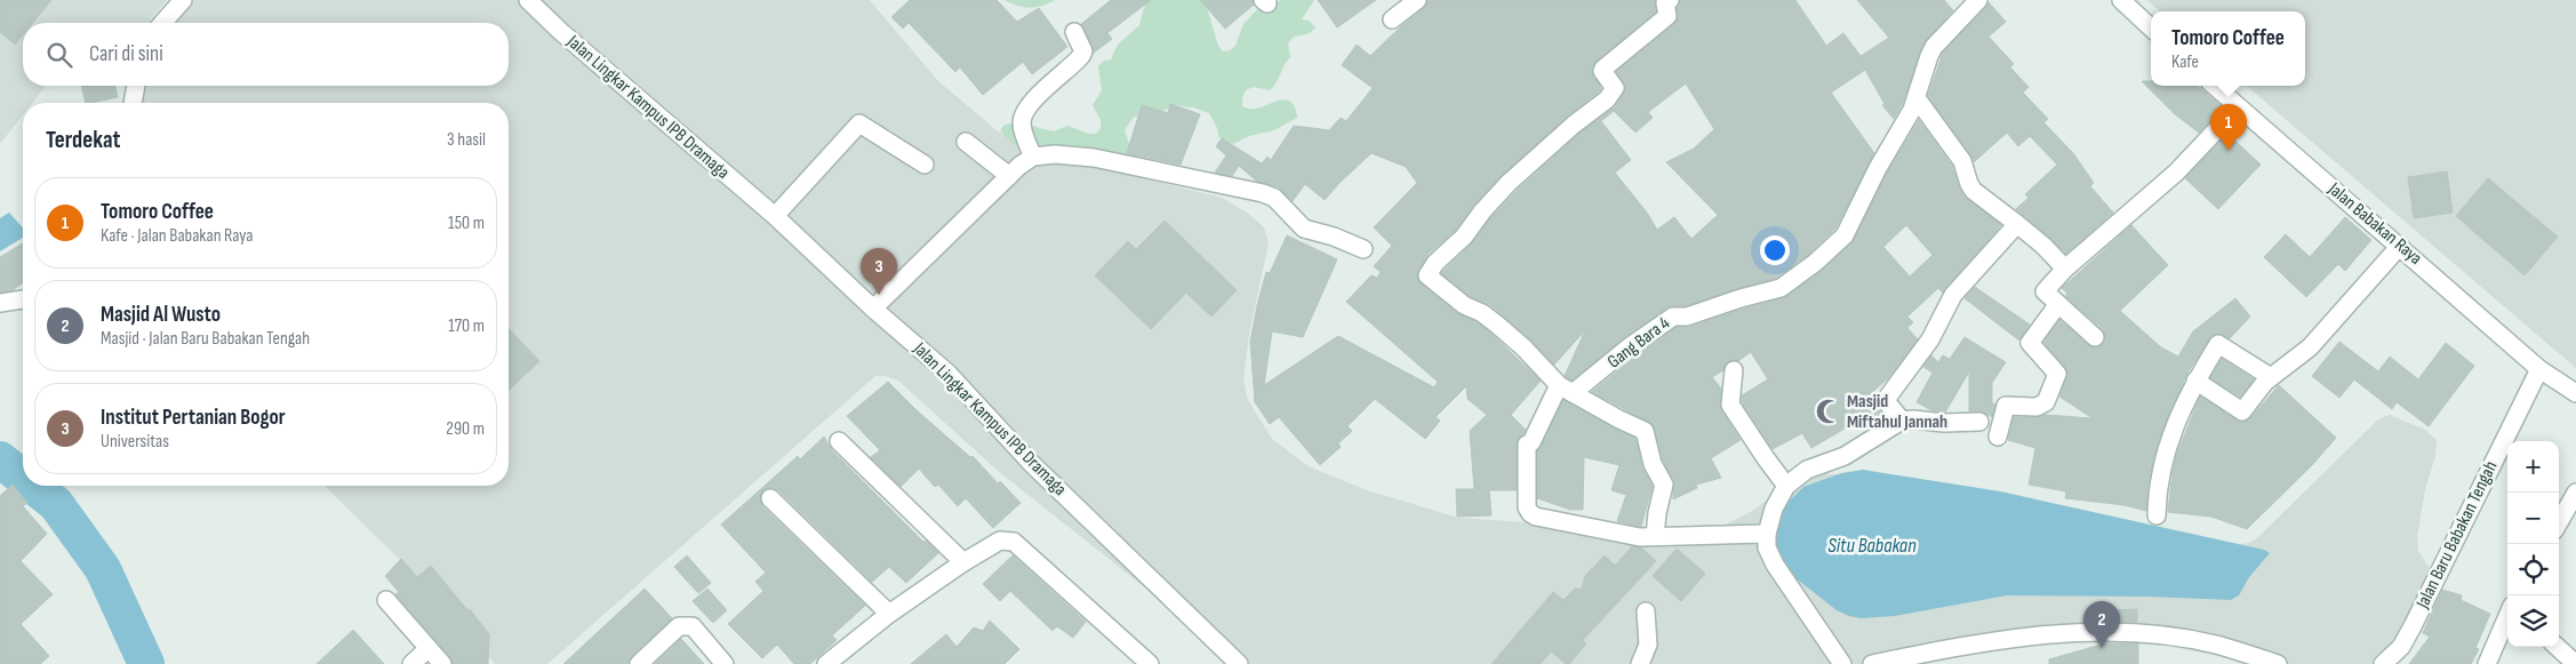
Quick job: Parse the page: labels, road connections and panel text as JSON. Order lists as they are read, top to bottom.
{
  "streets": {
    "street": [
      "Jalan Lingkar Kampus IPB Dramaga",
      "Jalan Babakan Raya",
      "Gang Bara 4",
      "Jalan Baru Babakan Tengah"
    ]
  },
  "crossings": [
    ["Jalan Babakan Raya", "Jalan Baru Babakan Tengah"]
  ],
  "water": ["Situ Babakan"],
  "places": {
    "mosque": ["Masjid Miftahul Jannah"]
  },
  "page": {
    "popup": ["Tomoro Coffee", "Kafe"],
    "search": "Cari di sini",
    "heading": ["Terdekat", "3 hasil"],
    "pins": ["1", "3", "2"],
    "list": [
      {
        "mark": "1",
        "name": "Tomoro Coffee",
        "note": "Kafe · Jalan Babakan Raya",
        "value": "150 m"
      },
      {
        "mark": "2",
        "name": "Masjid Al Wusto",
        "note": "Masjid · Jalan Baru Babakan Tengah",
        "value": "170 m"
      },
      {
        "mark": "3",
        "name": "Institut Pertanian Bogor",
        "note": "Universitas",
        "value": "290 m"
      }
    ],
    "map_buttons": ["+", "−"]
  }
}
